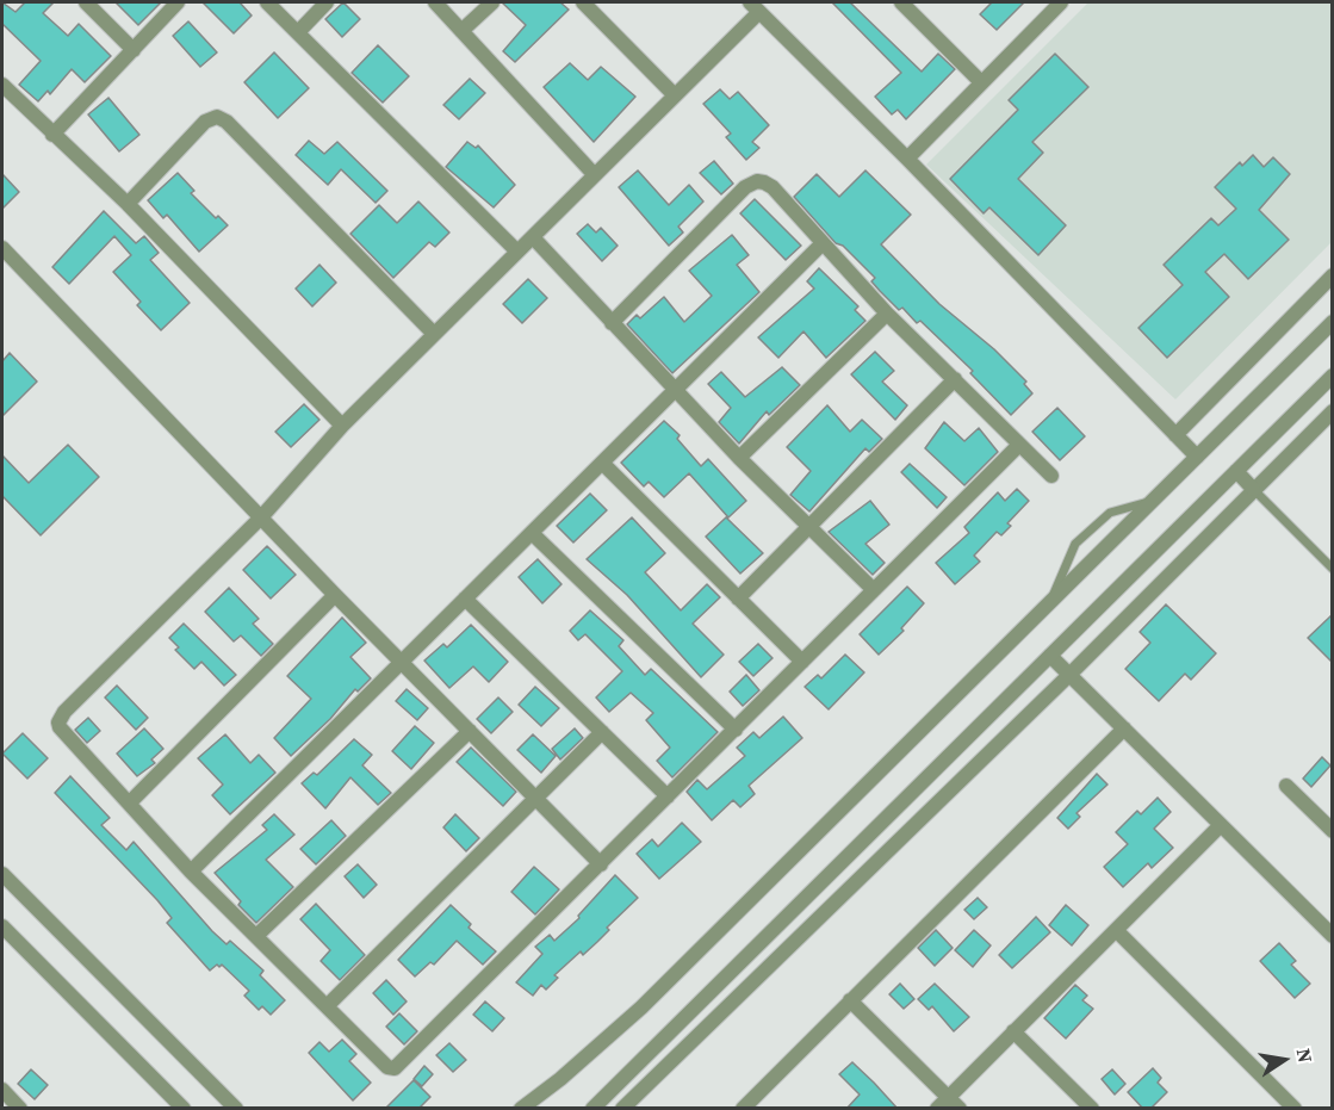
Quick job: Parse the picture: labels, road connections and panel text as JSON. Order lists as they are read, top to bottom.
{
  "north": "right"
}
